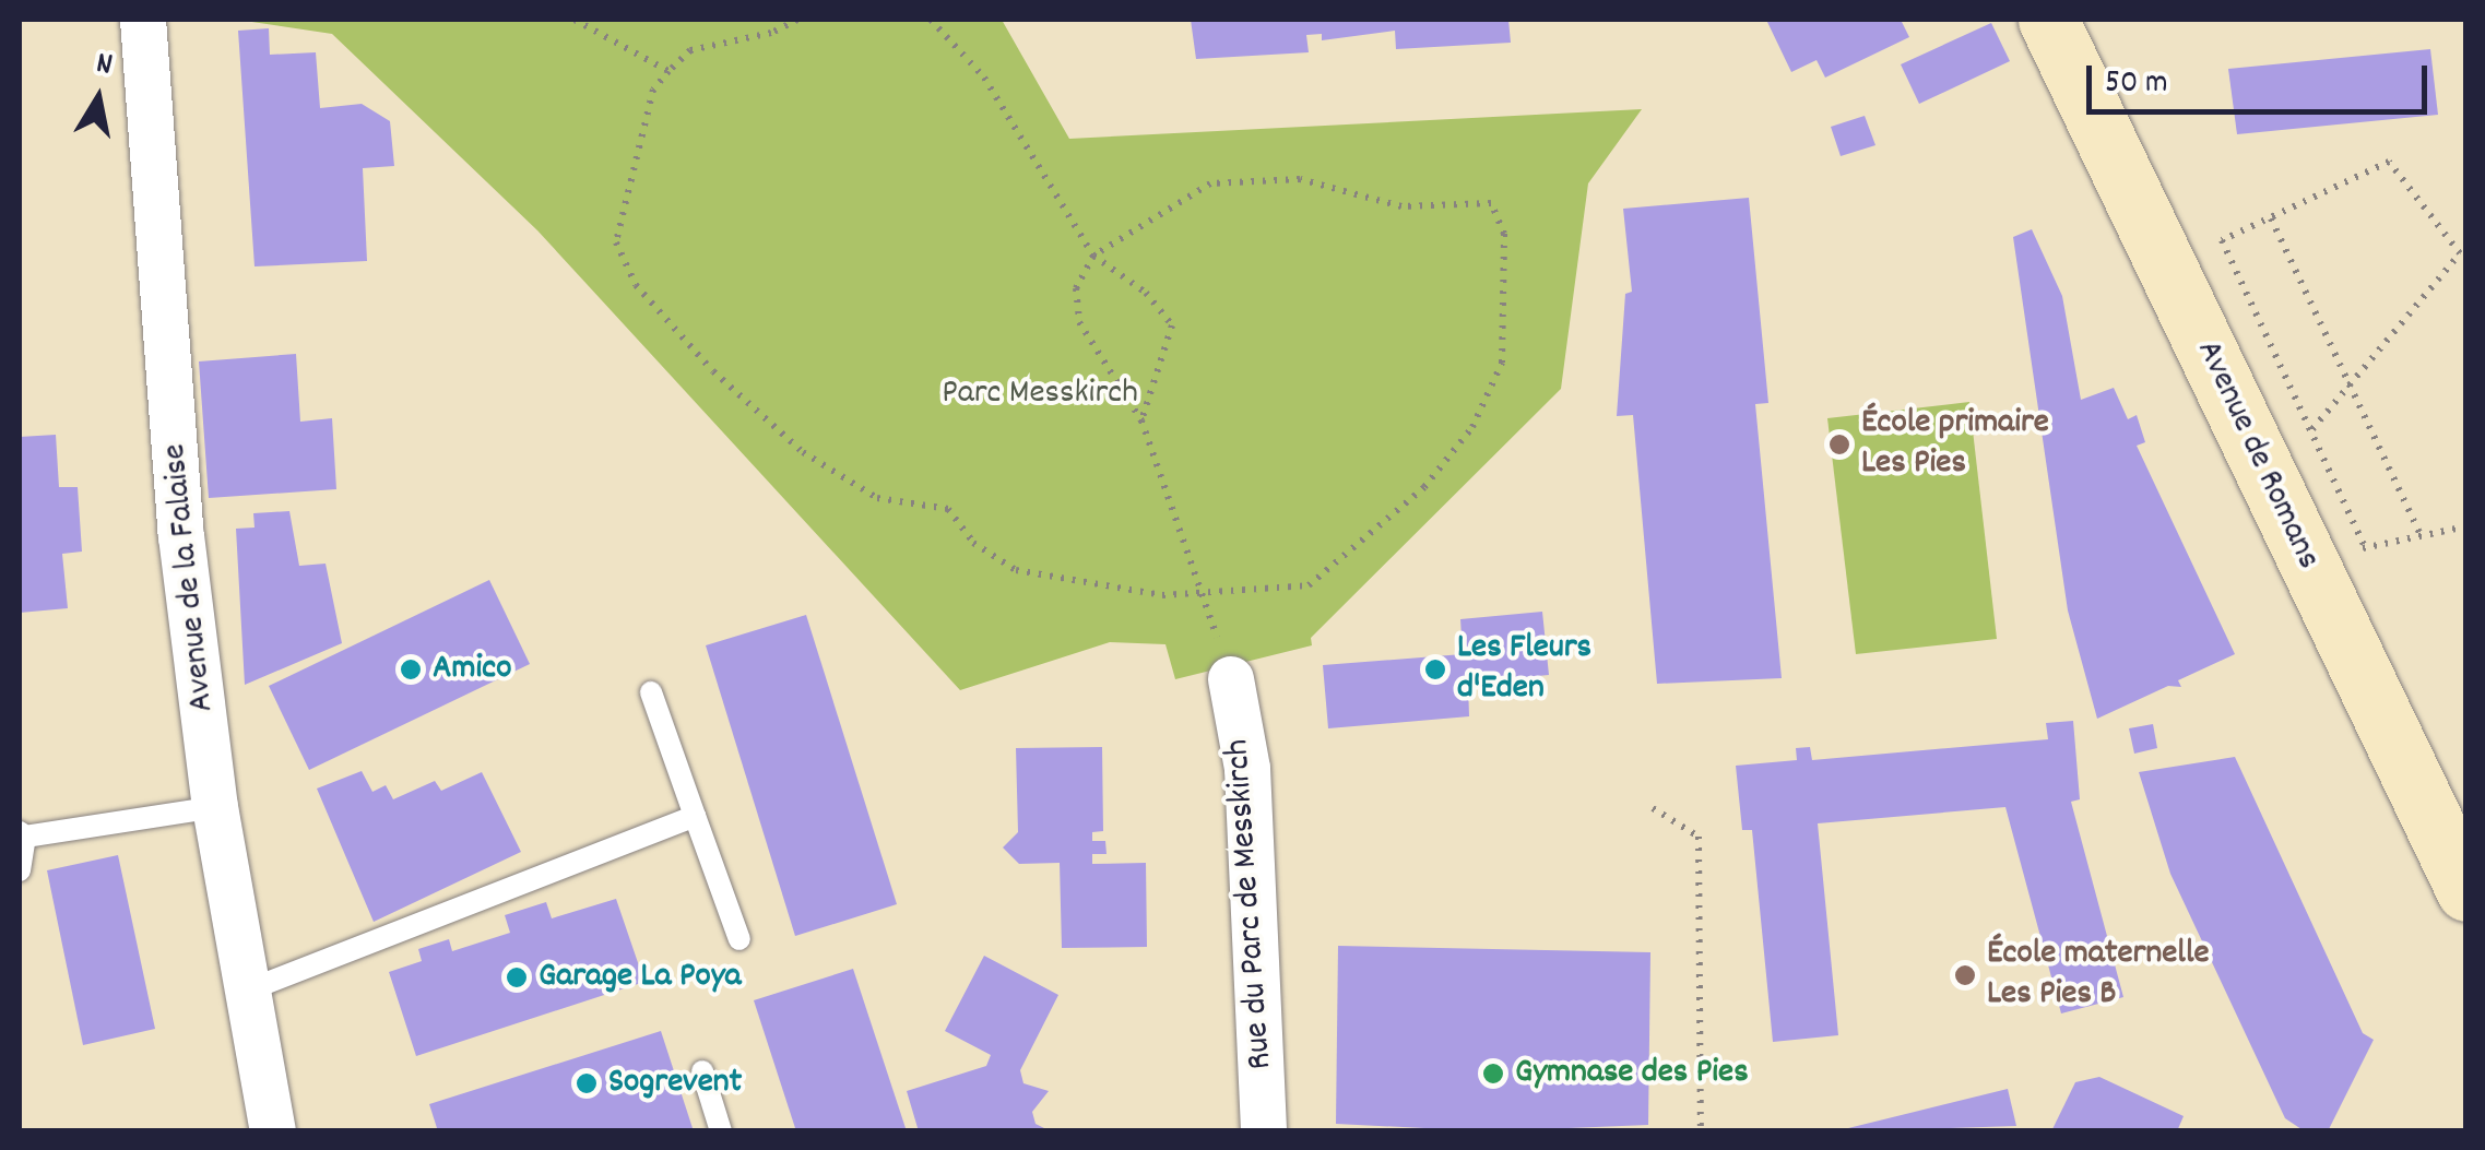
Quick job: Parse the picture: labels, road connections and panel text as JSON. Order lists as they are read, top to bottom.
{
  "streets": {
    "main road": ["Avenue de Romans"],
    "street": ["Avenue de la Falaise", "Rue du Parc de Messkirch"]
  },
  "parks": ["Parc Messkirch"],
  "places": [
    "École primaire Les Pies",
    "Amico",
    "Les Fleurs d'Eden",
    "École maternelle Les Pies B",
    "Garage La Poya",
    "Gymnase des Pies",
    "Sogrevent"
  ],
  "scale_bar": "50 m",
  "north": "top"
}
